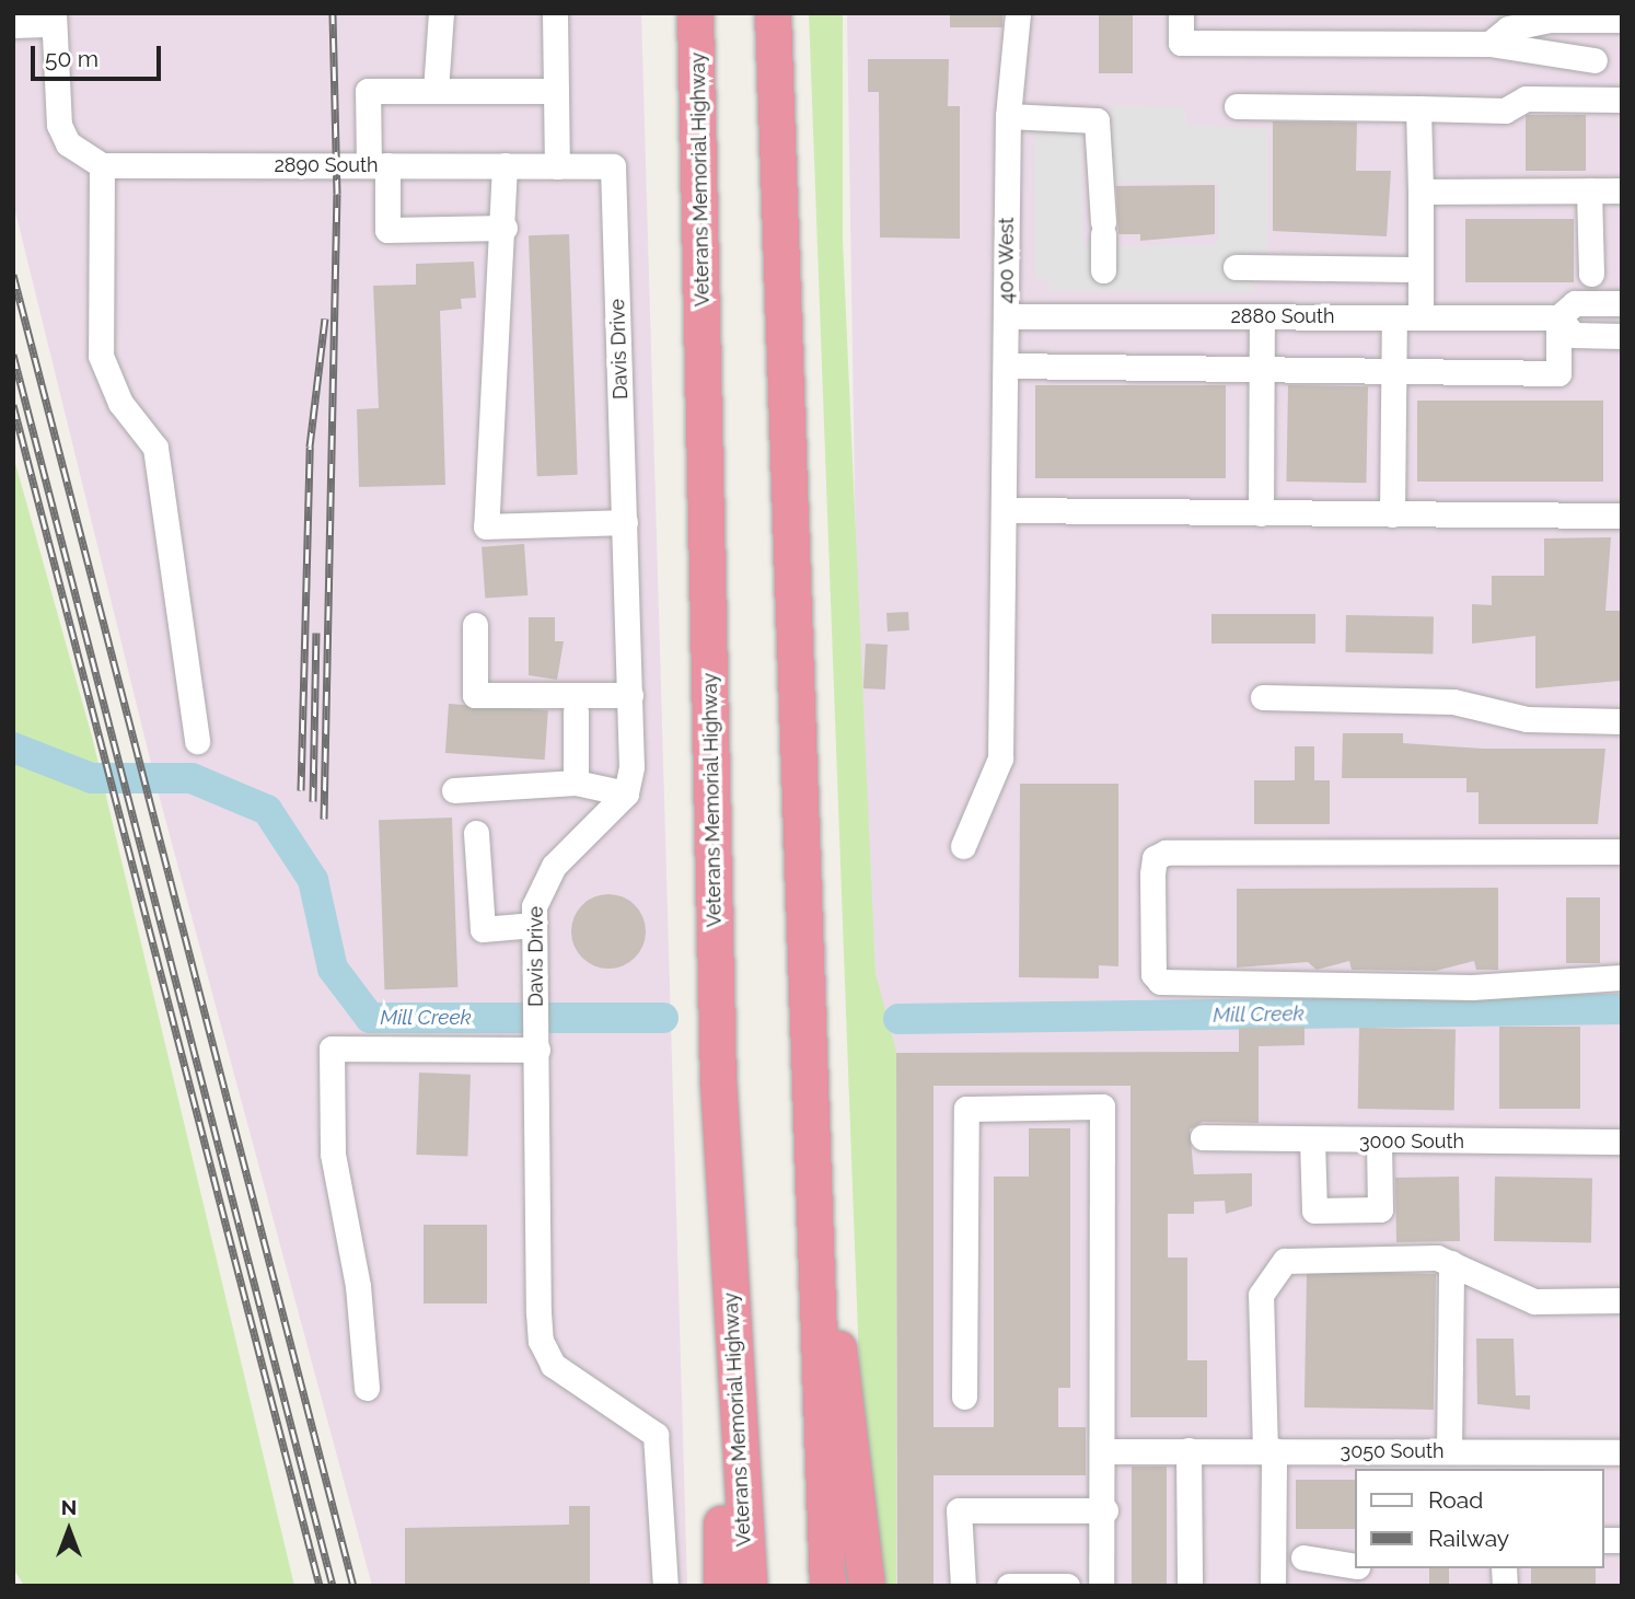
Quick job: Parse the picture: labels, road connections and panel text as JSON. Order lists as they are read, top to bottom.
{
  "streets": {
    "highway": ["Veterans Memorial Highway"],
    "street": [
      "2890 South",
      "400 West",
      "2880 South",
      "Davis Drive",
      "3000 South",
      "3050 South"
    ]
  },
  "crossings": [
    ["2890 South", "Davis Drive"],
    ["400 West", "2880 South"]
  ],
  "water": ["Mill Creek"],
  "legend": ["Road", "Railway"],
  "scale_bar": "50 m",
  "north": "top"
}
